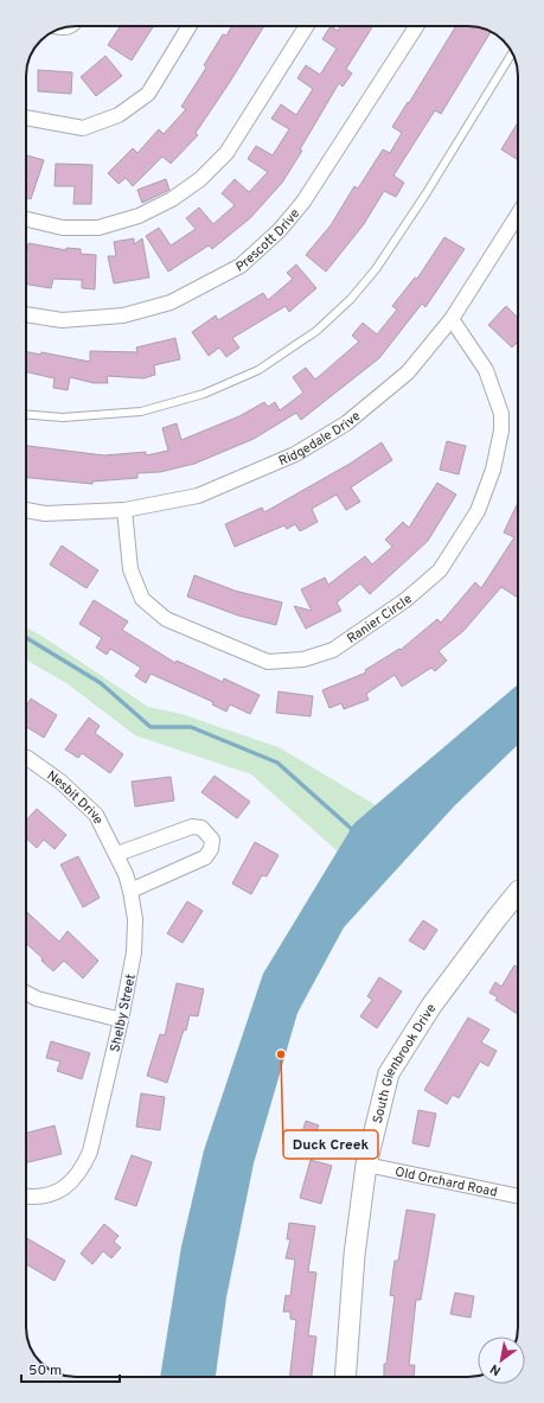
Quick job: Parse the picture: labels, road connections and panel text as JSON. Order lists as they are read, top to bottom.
{
  "streets": {
    "street": [
      "Prescott Drive",
      "Ridgedale Drive",
      "Ranier Circle",
      "Nesbit Drive",
      "Shelby Street",
      "South Glenbrook Drive",
      "Old Orchard Road"
    ]
  },
  "crossings": [
    ["Ridgedale Drive", "Ranier Circle"],
    ["Nesbit Drive", "Shelby Street"],
    ["South Glenbrook Drive", "Old Orchard Road"]
  ],
  "places": ["Duck Creek"],
  "scale_bar": "50 m",
  "north": "bottom left"
}
